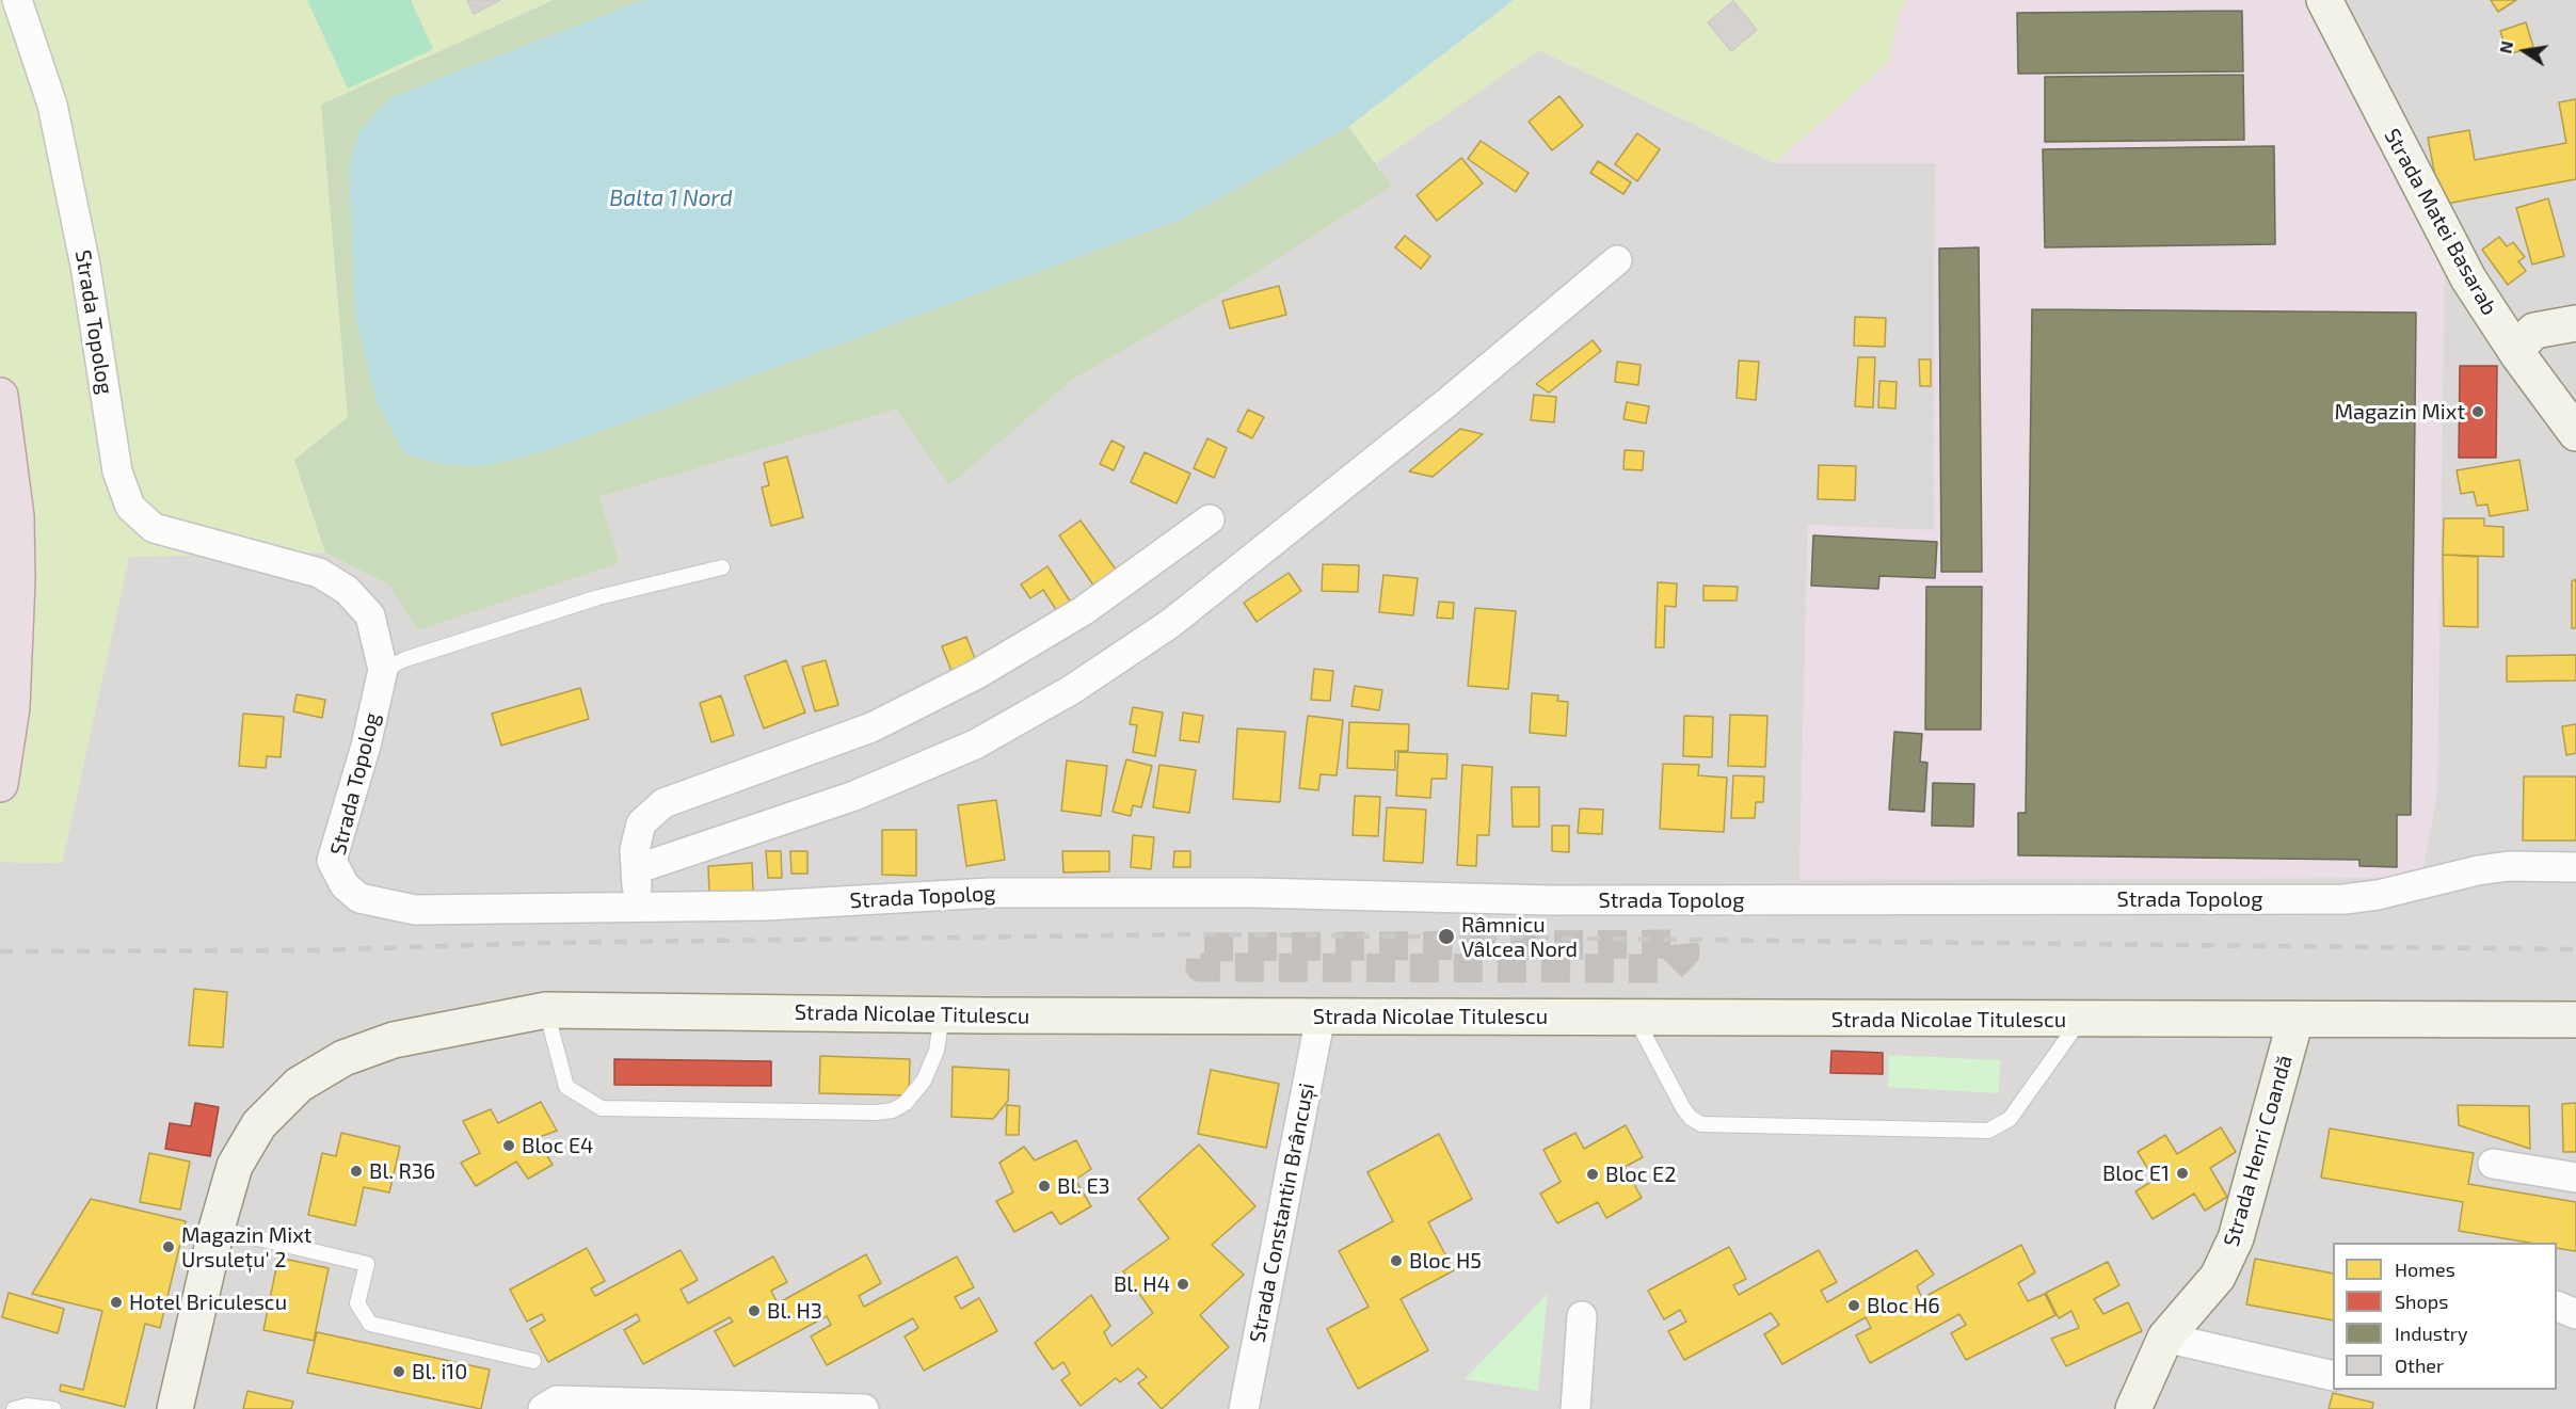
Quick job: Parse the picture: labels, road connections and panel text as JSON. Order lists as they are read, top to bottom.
{
  "streets": {
    "main road": ["Strada Matei Basarab", "Strada Nicolae Titulescu", "Strada Henri Coandă"],
    "street": ["Strada Topolog", "Strada Constantin Brâncuși"]
  },
  "crossings": [
    ["Strada Nicolae Titulescu", "Strada Henri Coandă"],
    ["Strada Nicolae Titulescu", "Strada Constantin Brâncuși"]
  ],
  "water": ["Balta 1 Nord"],
  "places": [
    "Magazin Mixt",
    "Râmnicu Vâlcea Nord",
    "Bloc E4",
    "Bl. R36",
    "Bloc E1",
    "Bloc E2",
    "Bl. E3",
    "Magazin Mixt Ursulețu' 2",
    "Bloc H5",
    "Bl. H4",
    "Hotel Briculescu",
    "Bloc H6",
    "Bl. H3",
    "Bl. i10"
  ],
  "legend": [
    "Homes",
    "Shops",
    "Industry",
    "Other"
  ],
  "north": "left"
}
